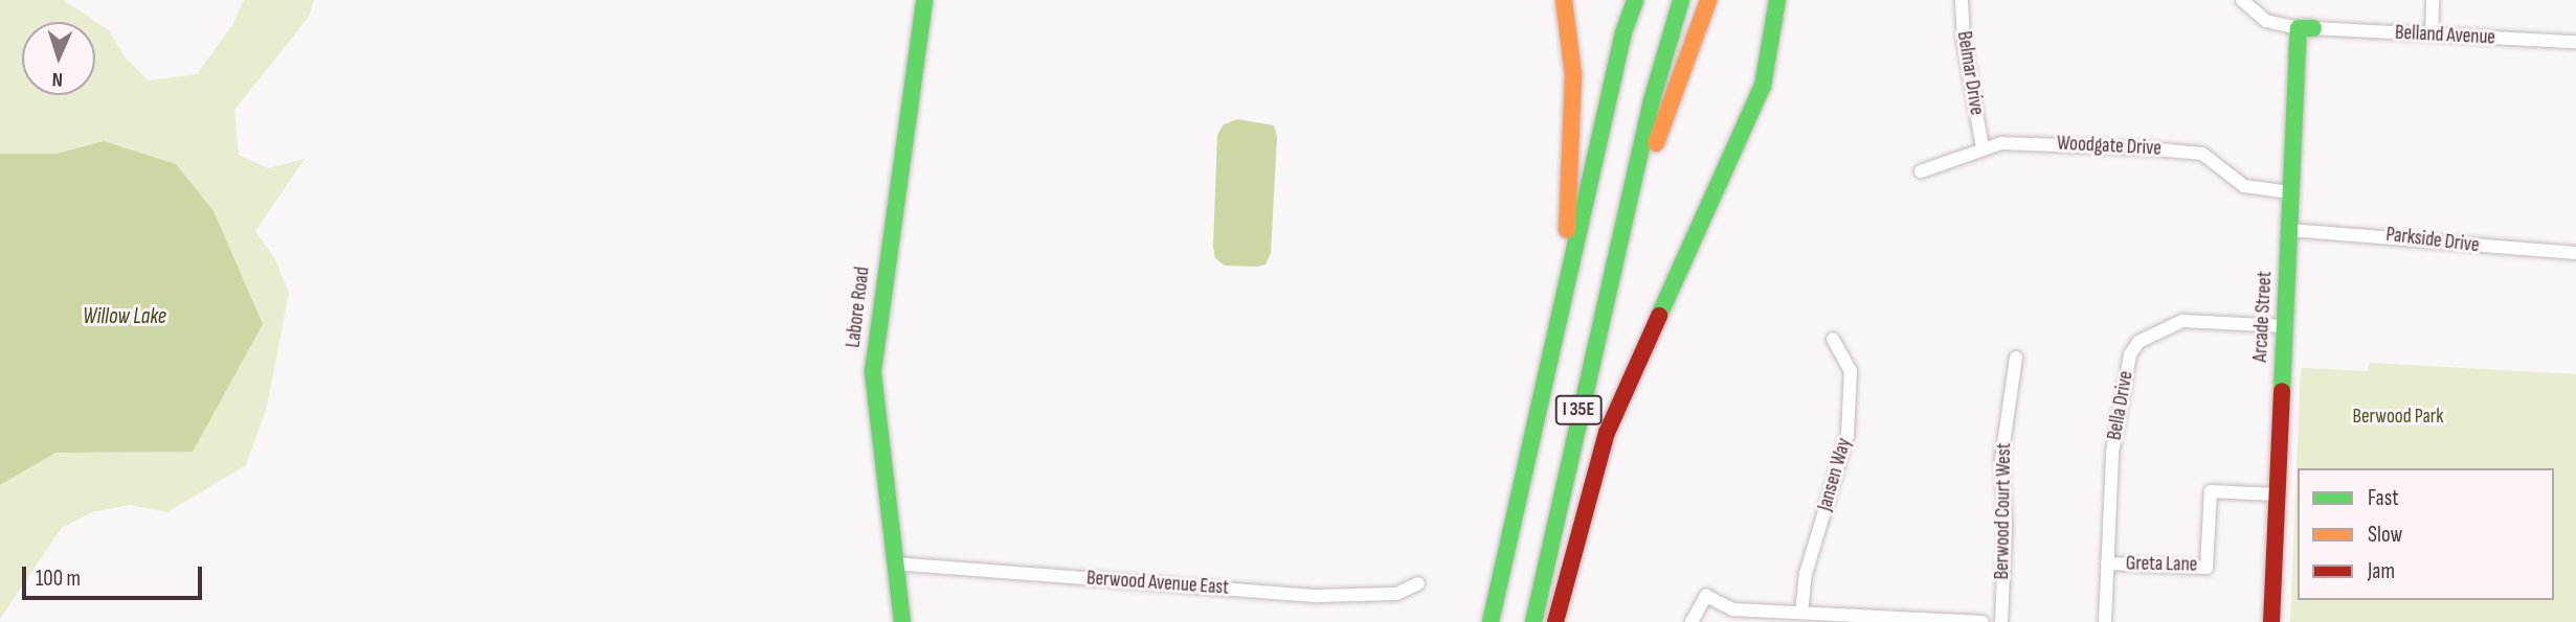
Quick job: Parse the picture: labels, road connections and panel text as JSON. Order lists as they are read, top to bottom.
{
  "streets": {
    "main road": ["Labore Road", "Arcade Street", "I 35E"],
    "street": [
      "Belland Avenue",
      "Belmar Drive",
      "Woodgate Drive",
      "Parkside Drive",
      "Bella Drive",
      "Jansen Way",
      "Berwood Court West",
      "Greta Lane",
      "Berwood Avenue East"
    ]
  },
  "crossings": [
    ["Belland Avenue", "Arcade Street"],
    ["Belmar Drive", "Woodgate Drive"],
    ["Woodgate Drive", "Arcade Street"],
    ["Parkside Drive", "Arcade Street"],
    ["Labore Road", "Berwood Avenue East"],
    ["Arcade Street", "Bella Drive"],
    ["Arcade Street", "Greta Lane"],
    ["Bella Drive", "Greta Lane"]
  ],
  "water": ["Willow Lake"],
  "parks": ["Berwood Park"],
  "legend": ["Fast", "Slow", "Jam"],
  "scale_bar": "100 m",
  "north": "bottom"
}
